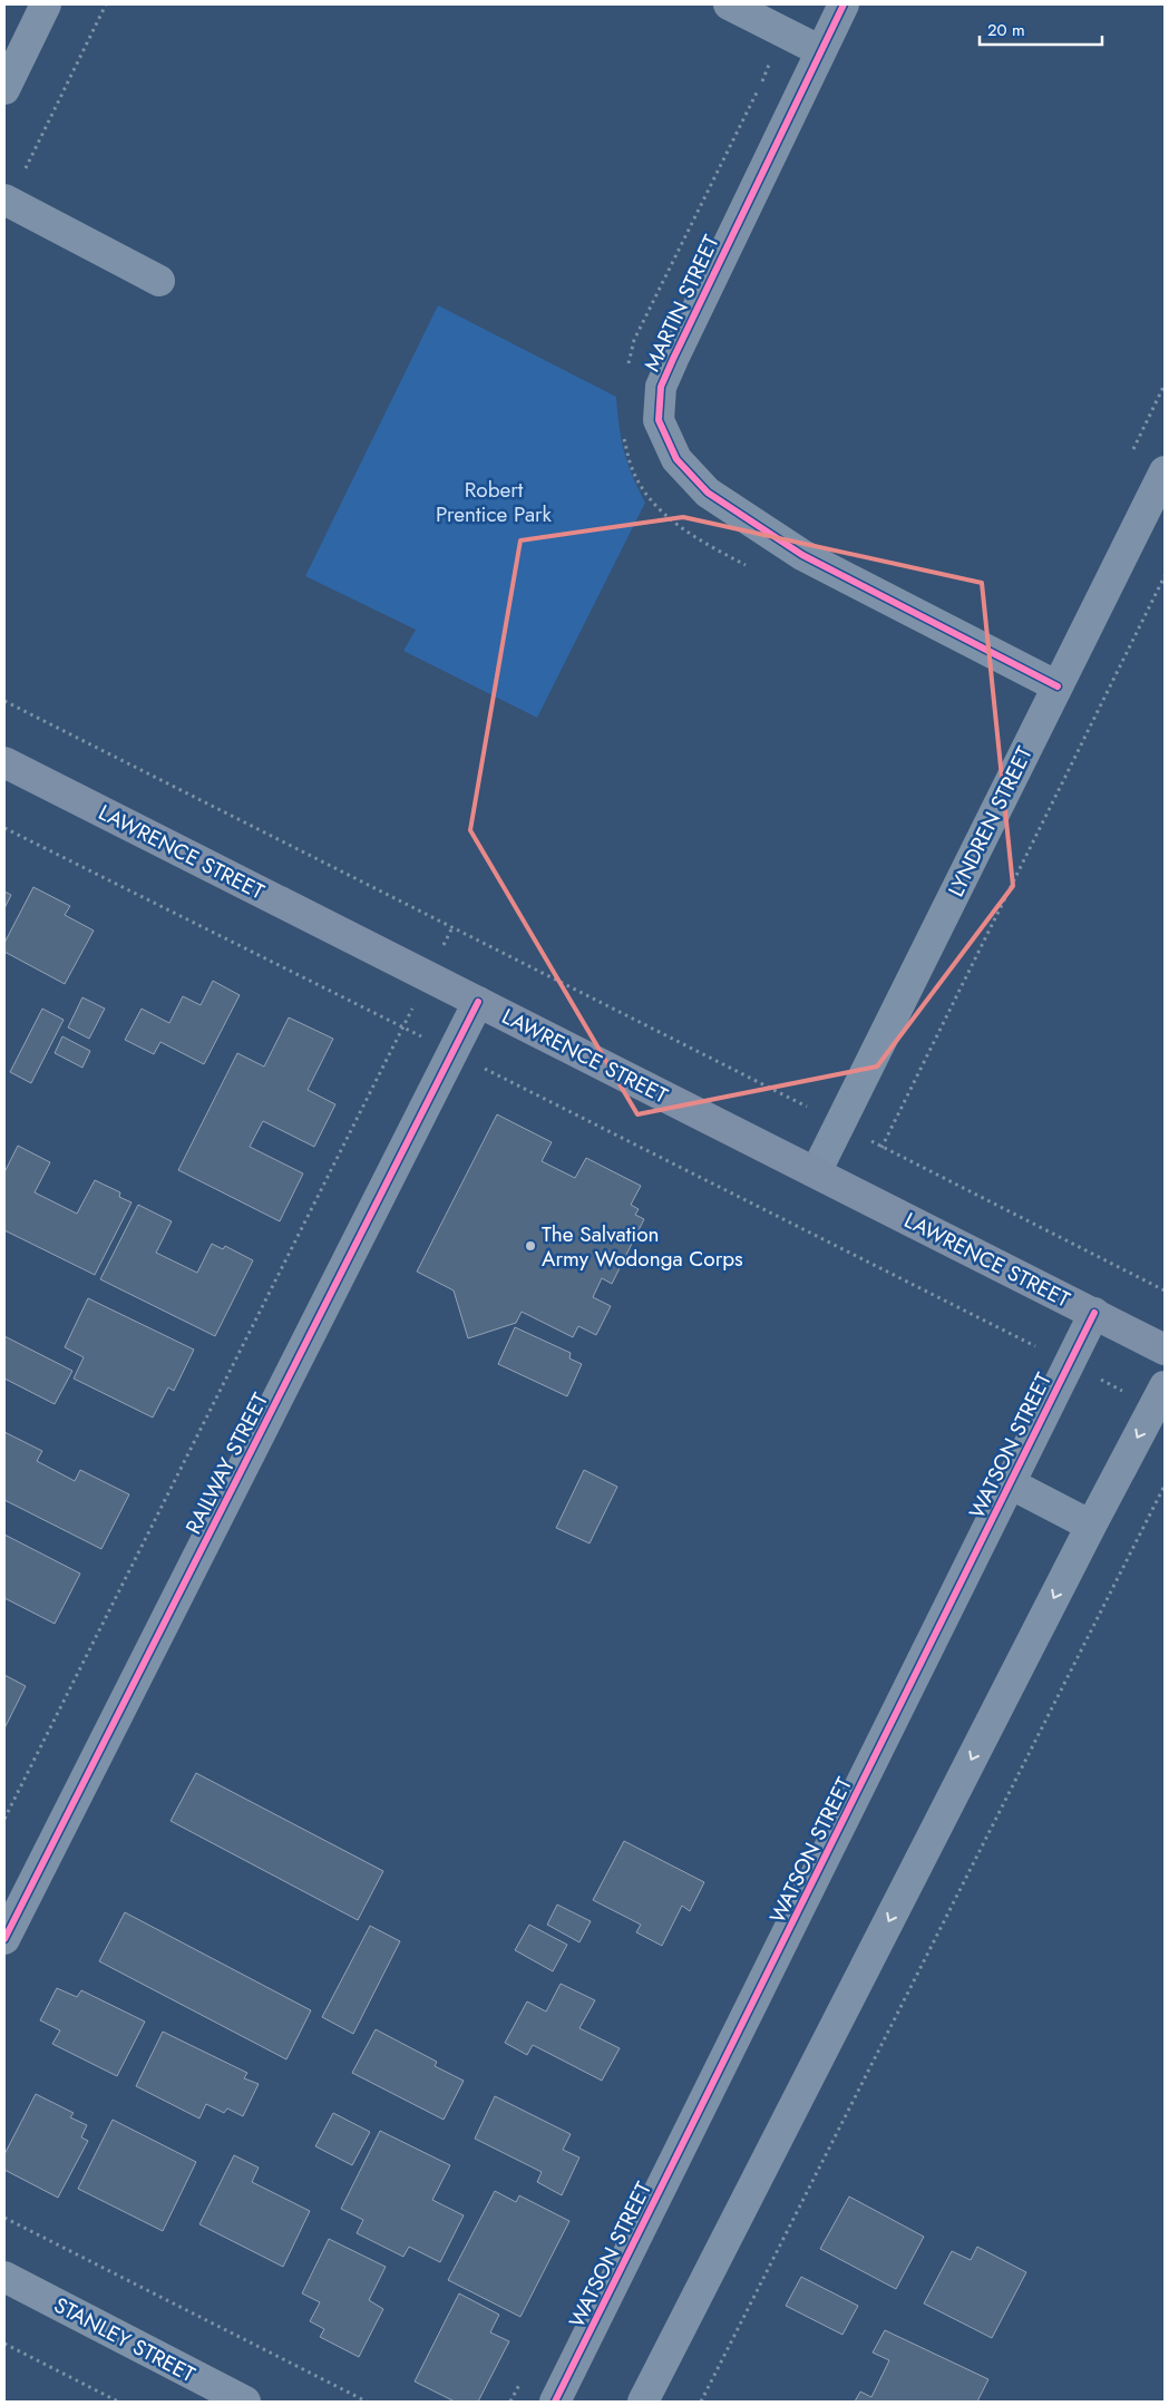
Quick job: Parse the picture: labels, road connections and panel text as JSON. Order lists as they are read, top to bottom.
{
  "streets": {
    "main road": ["LAWRENCE STREET"],
    "street": [
      "MARTIN STREET",
      "LYNDREN STREET",
      "WATSON STREET",
      "RAILWAY STREET",
      "STANLEY STREET"
    ]
  },
  "crossings": [
    ["MARTIN STREET", "LYNDREN STREET"],
    ["LYNDREN STREET", "LAWRENCE STREET"],
    ["LAWRENCE STREET", "WATSON STREET"],
    ["LAWRENCE STREET", "RAILWAY STREET"]
  ],
  "parks": ["Robert Prentice Park"],
  "places": ["The Salvation Army Wodonga Corps"],
  "scale_bar": "20 m"
}
